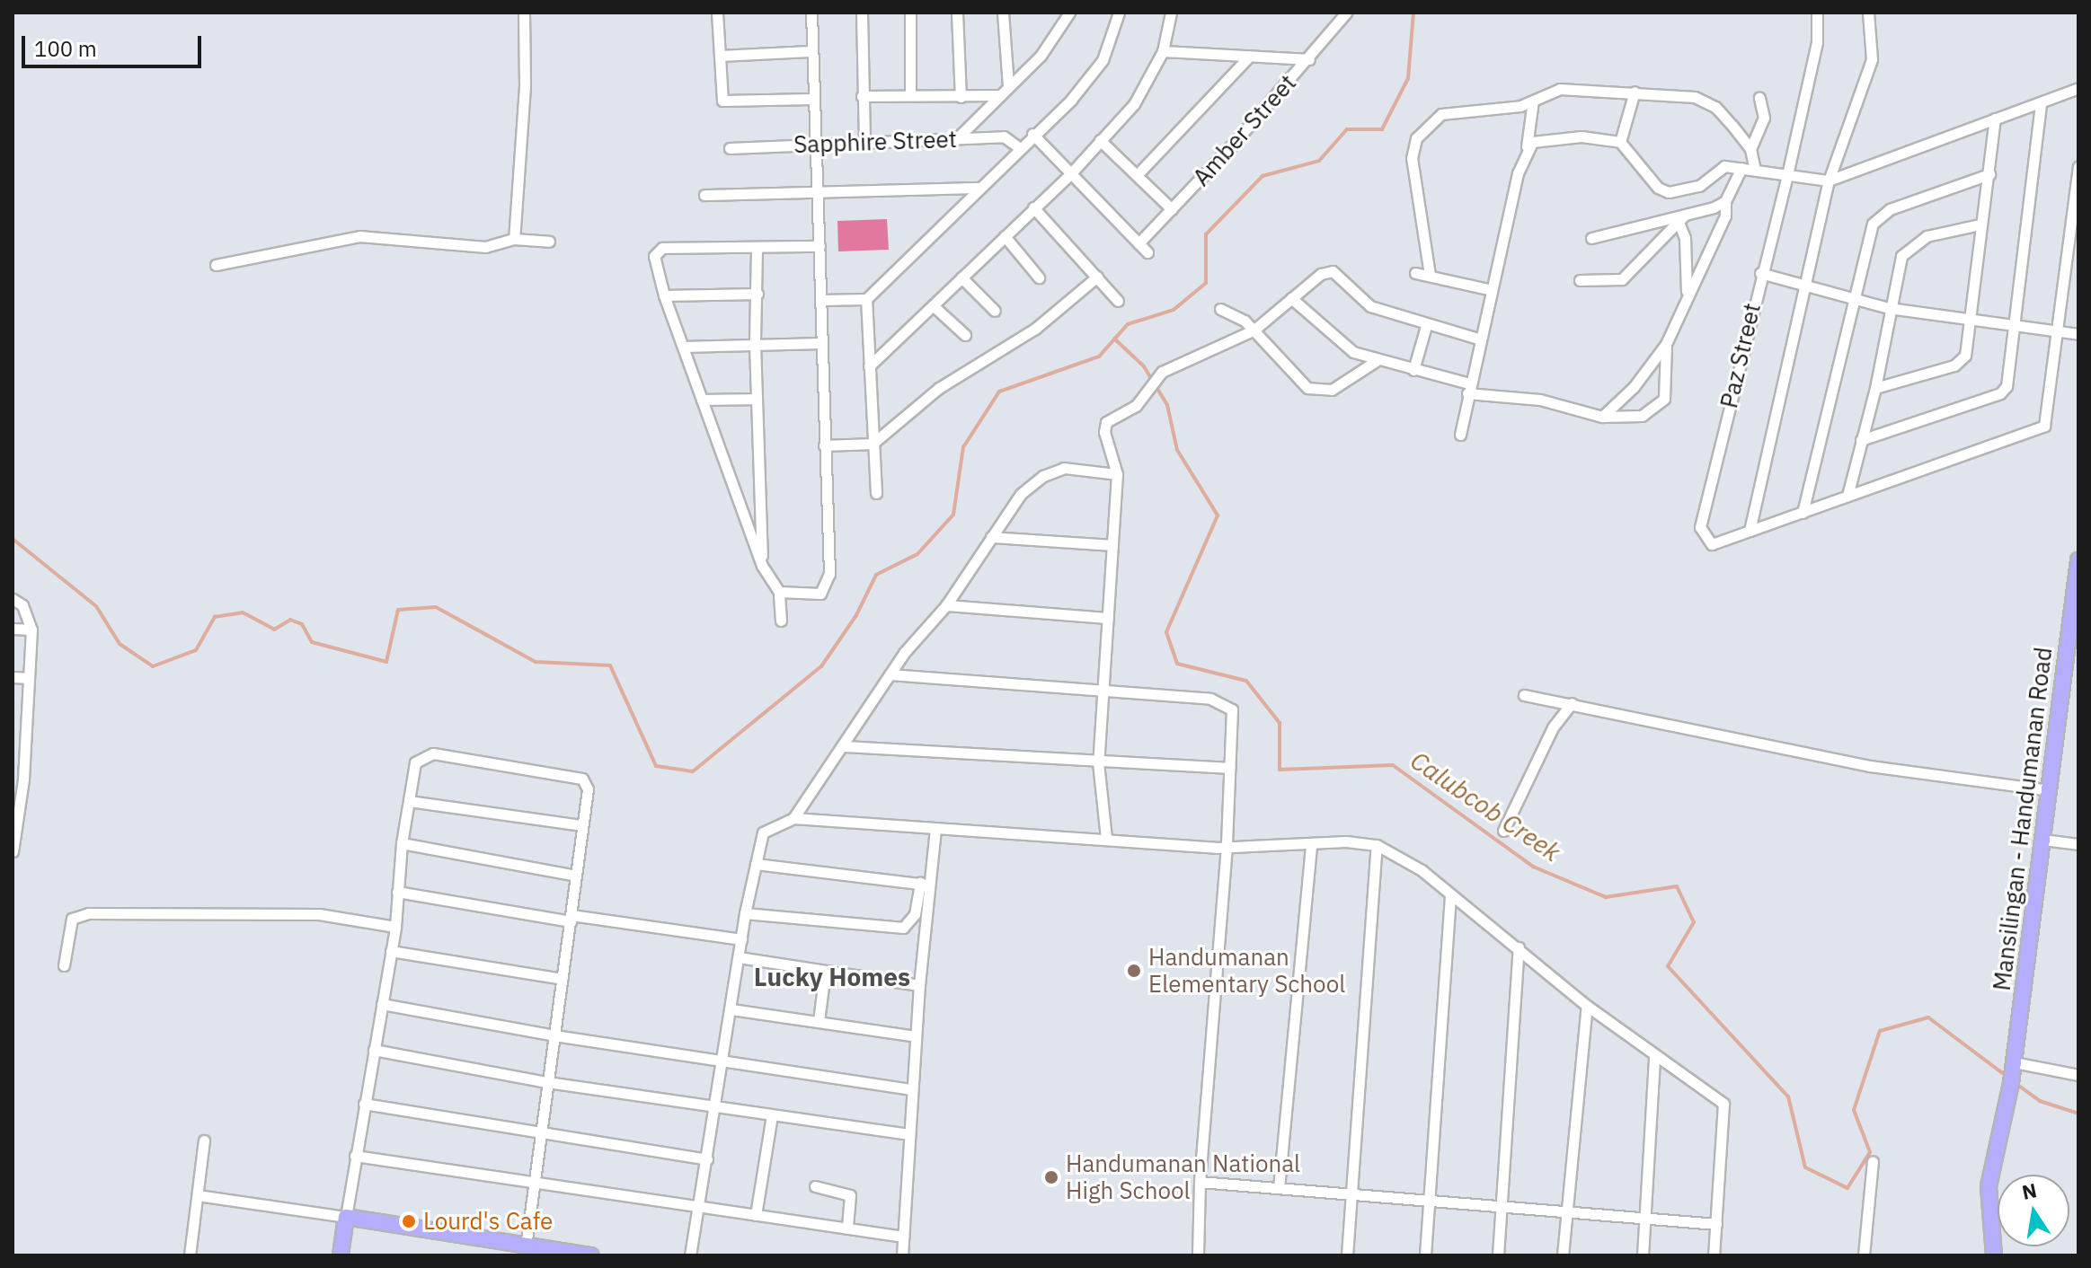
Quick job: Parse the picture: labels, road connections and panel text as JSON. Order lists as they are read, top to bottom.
{
  "streets": {
    "street": [
      "Amber Street",
      "Sapphire Street",
      "Paz Street",
      "Mansilingan - Handumanan Road"
    ]
  },
  "districts": ["Lucky Homes"],
  "water": ["Calubcob Creek"],
  "places": ["Handumanan Elementary School", "Handumanan National High School", "Lourd's Cafe"],
  "scale_bar": "100 m",
  "north": "top"
}
